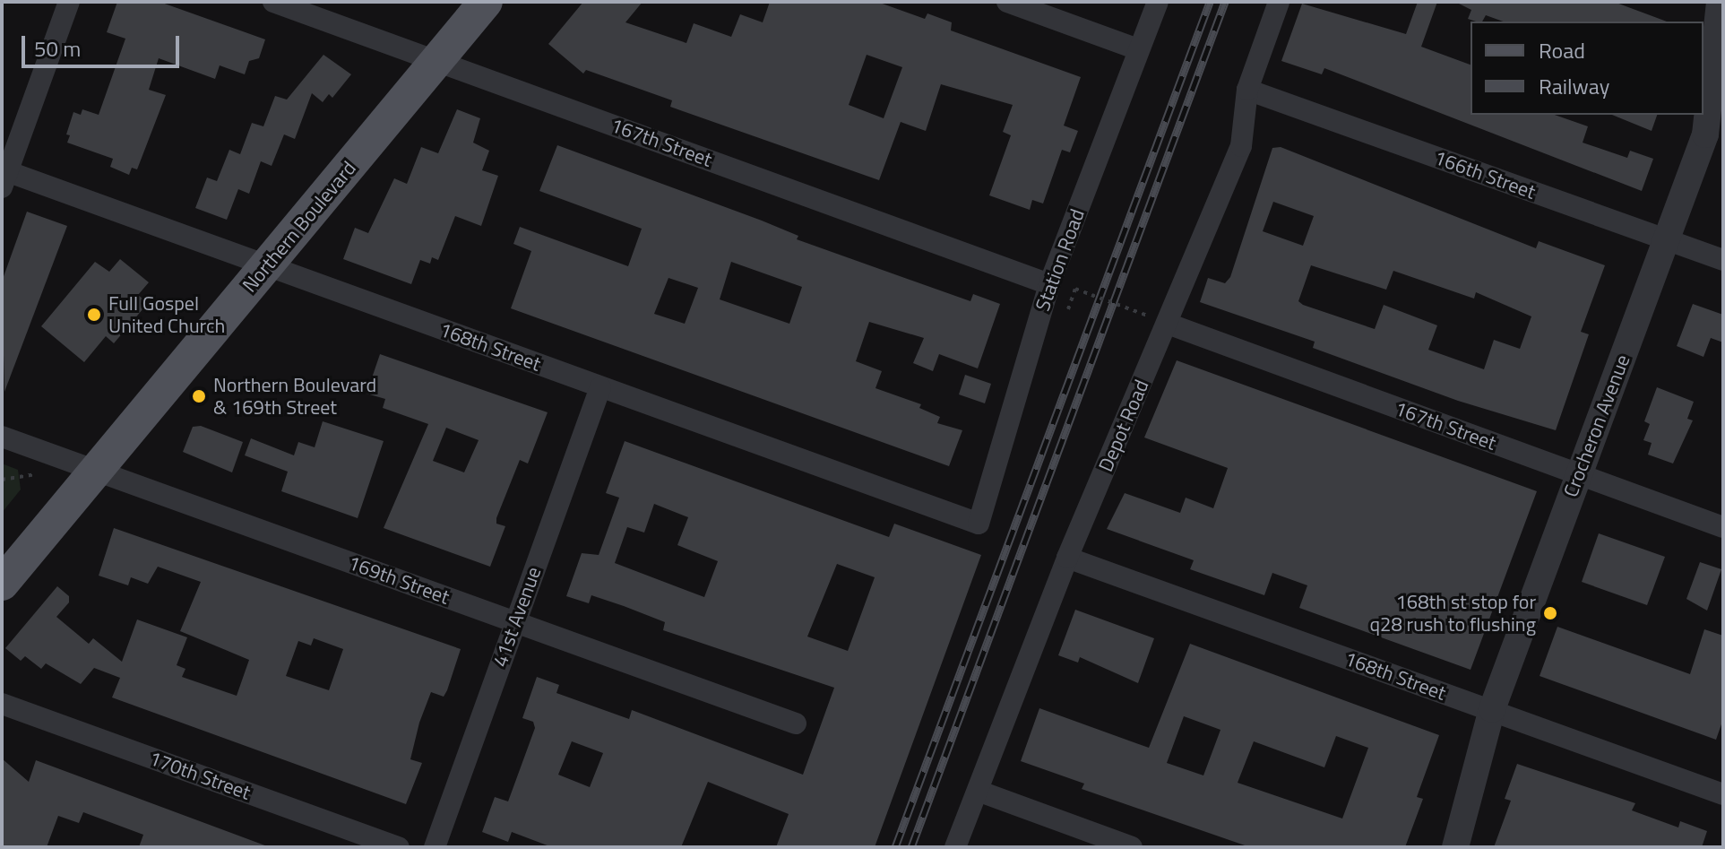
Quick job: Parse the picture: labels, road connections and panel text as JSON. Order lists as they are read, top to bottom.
{
  "streets": {
    "main road": ["Northern Boulevard"],
    "street": [
      "167th Street",
      "166th Street",
      "Station Road",
      "168th Street",
      "Depot Road",
      "Crocheron Avenue",
      "169th Street",
      "41st Avenue",
      "170th Street"
    ]
  },
  "crossings": [
    ["167th Street", "Northern Boulevard"],
    ["167th Street", "Station Road"],
    ["167th Street", "Depot Road"],
    ["167th Street", "Crocheron Avenue"],
    ["166th Street", "Depot Road"],
    ["166th Street", "Crocheron Avenue"],
    ["Northern Boulevard", "168th Street"],
    ["Northern Boulevard", "169th Street"],
    ["Station Road", "168th Street"],
    ["168th Street", "Depot Road"],
    ["168th Street", "Crocheron Avenue"],
    ["168th Street", "41st Avenue"],
    ["169th Street", "41st Avenue"]
  ],
  "places": ["Full Gospel United Church", "Northern Boulevard & 169th Street", "168th st stop for q28 rush to flushing"],
  "legend": ["Road", "Railway"],
  "scale_bar": "50 m"
}
